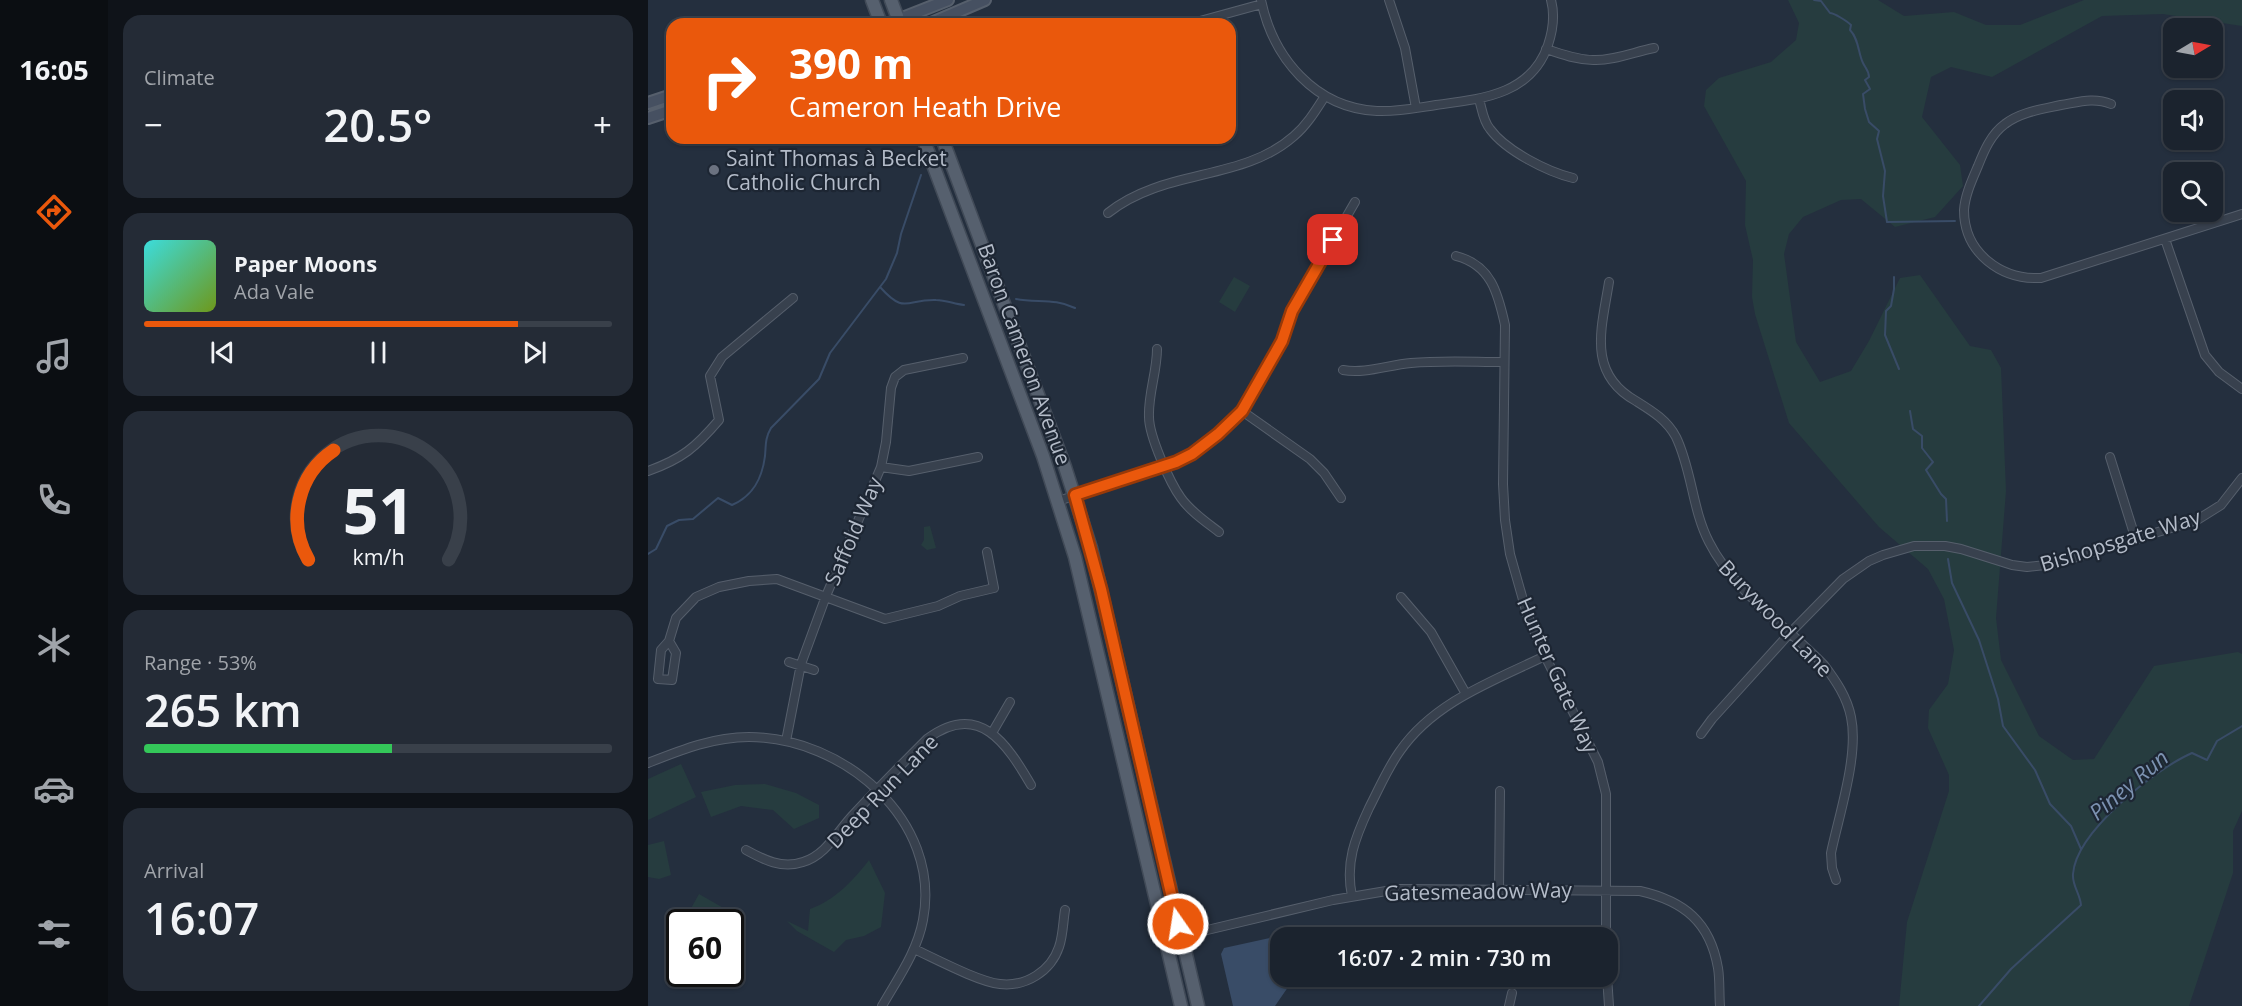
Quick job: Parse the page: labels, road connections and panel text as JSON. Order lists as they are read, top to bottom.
{
  "streets": {
    "main road": ["Baron Cameron Avenue"],
    "street": [
      "Saffold Way",
      "Bishopsgate Way",
      "Burywood Lane",
      "Hunter Gate Way",
      "Deep Run Lane",
      "Gatesmeadow Way"
    ]
  },
  "crossings": [
    ["Baron Cameron Avenue", "Gatesmeadow Way"],
    ["Bishopsgate Way", "Burywood Lane"],
    ["Hunter Gate Way", "Gatesmeadow Way"]
  ],
  "water": ["Piney Run"],
  "places": ["Saint Thomas à Becket Catholic Church"],
  "north": "right",
  "page": {
    "tabs": "16:05",
    "tile": [
      "Climate",
      ["Range · 53%", "265 km"],
      ["Arrival", "16:07"]
    ],
    "turn": ["390 m", "Cameron Heath Drive"],
    "heat": ["−", "20.5°", "+"],
    "song": ["Paper Moons", "Ada Vale"],
    "limit": "60",
    "trip": "16:07 · 2 min · 730 m",
    "gauge": ["51", "km/h"]
  }
}
